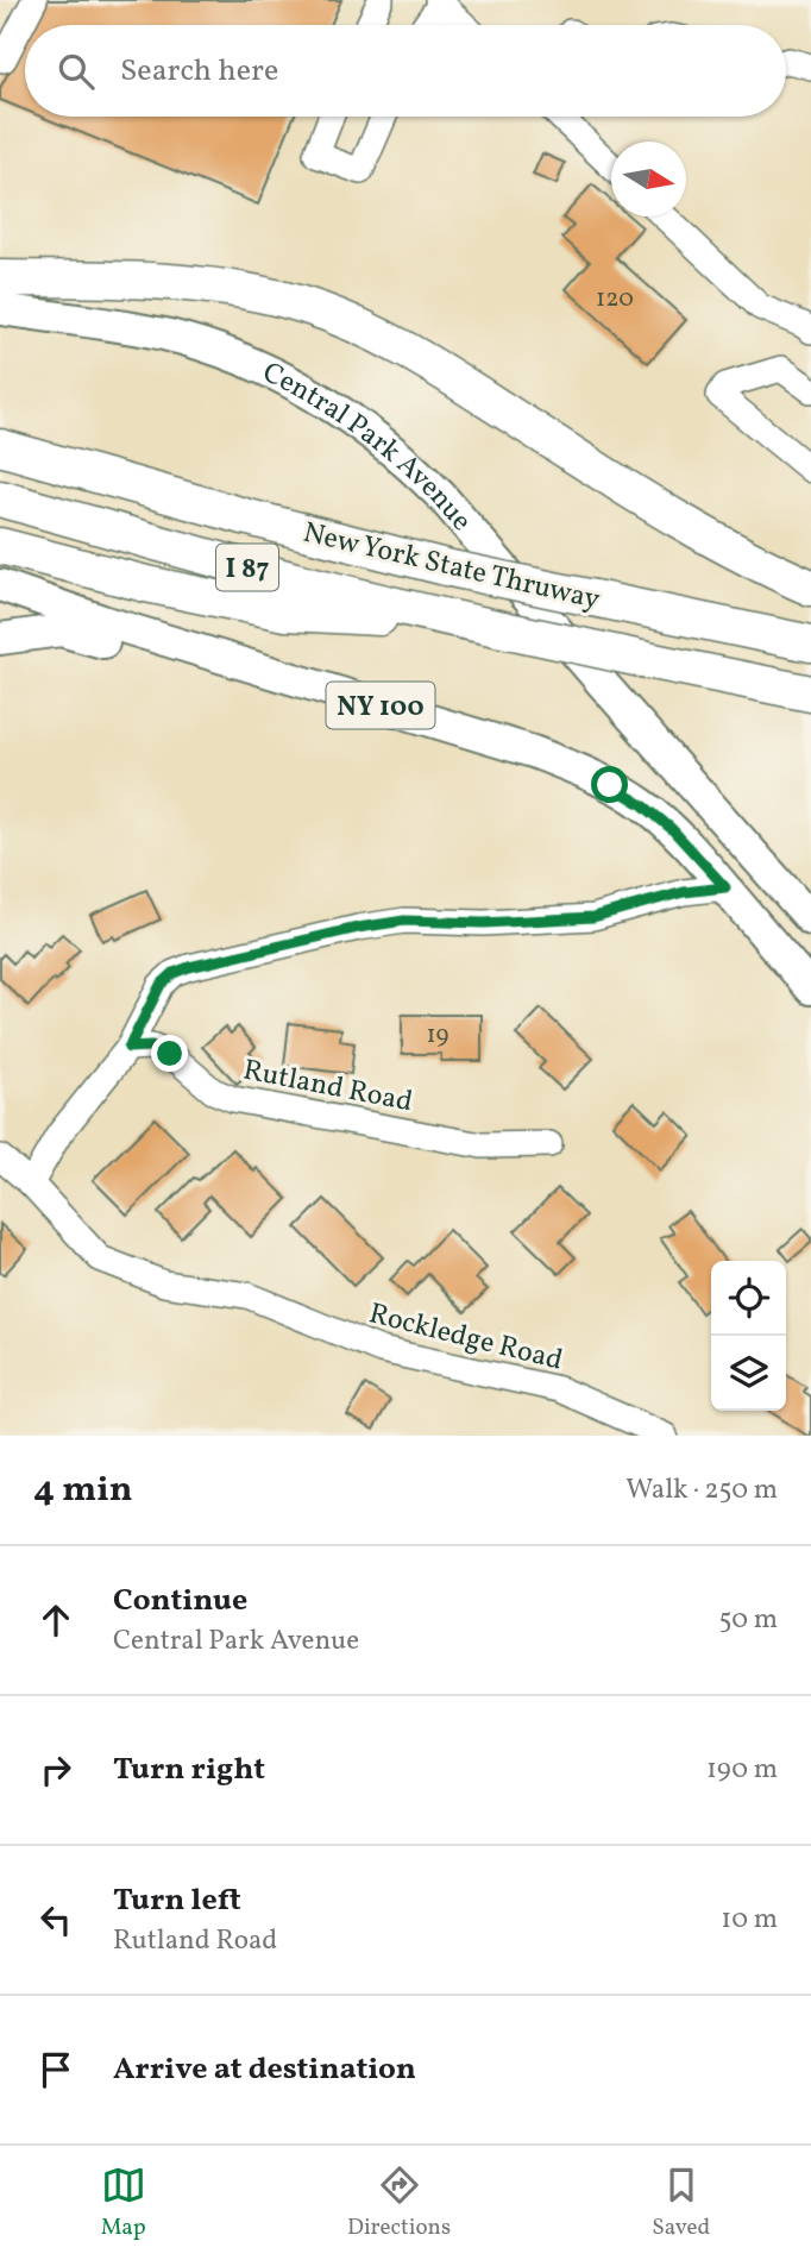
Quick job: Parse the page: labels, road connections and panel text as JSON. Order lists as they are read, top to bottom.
{
  "streets": {
    "highway": ["New York State Thruway", "I 87"],
    "main road": ["Central Park Avenue", "NY 100"],
    "street": ["Rutland Road", "Rockledge Road"]
  },
  "house_numbers": ["120", "19"],
  "north": "right",
  "page": {
    "search": "Search here",
    "heading": ["4 min", "Walk · 250 m"],
    "list": [
      ["Continue", "Central Park Avenue", "50 m"],
      ["Turn right", "190 m"],
      ["Turn left", "Rutland Road", "10 m"],
      "Arrive at destination"
    ],
    "nav": ["Map", "Directions", "Saved"]
  }
}
